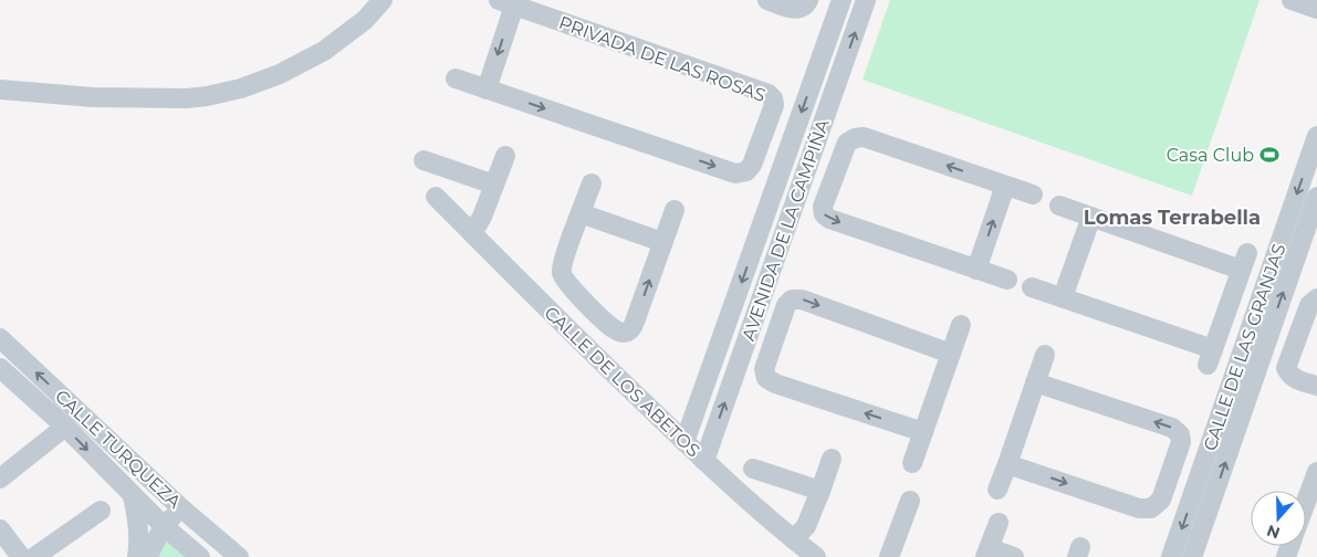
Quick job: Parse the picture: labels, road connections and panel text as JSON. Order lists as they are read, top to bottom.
{
  "streets": {
    "street": [
      "PRIVADA DE LAS ROSAS",
      "AVENIDA DE LA CAMPIÑA",
      "CALLE DE LAS GRANJAS",
      "CALLE DE LOS ABETOS",
      "CALLE TURQUEZA"
    ]
  },
  "crossings": [
    ["AVENIDA DE LA CAMPIÑA", "CALLE DE LOS ABETOS"]
  ],
  "districts": ["Lomas Terrabella"],
  "places": {
    "sports": ["Casa Club"]
  },
  "north": "bottom"
}
